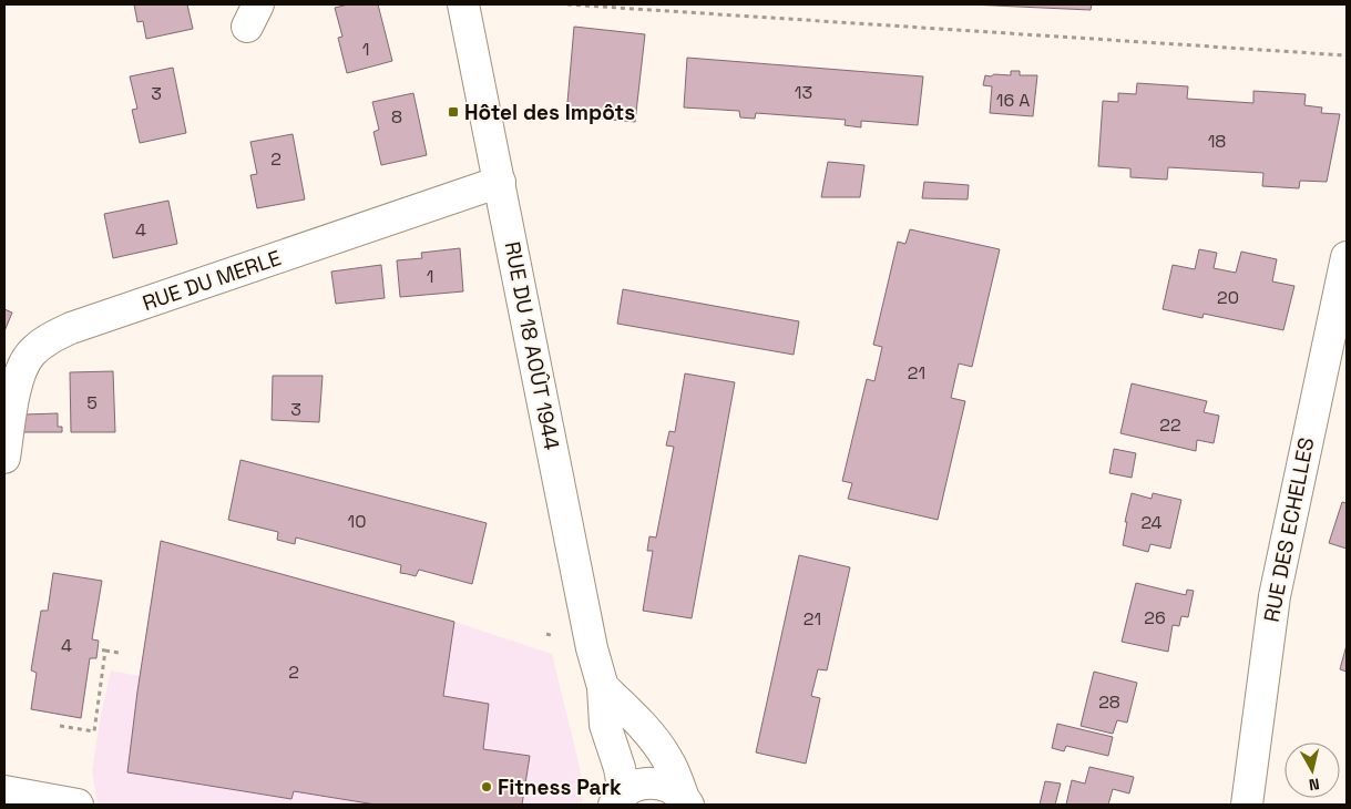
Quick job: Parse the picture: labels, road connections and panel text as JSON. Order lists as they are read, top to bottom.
{
  "streets": {
    "street": ["RUE DU MERLE", "RUE DU 18 AOÛT 1944", "RUE DES ECHELLES"]
  },
  "crossings": [
    ["RUE DU MERLE", "RUE DU 18 AOÛT 1944"]
  ],
  "places": {
    "transit": ["Hôtel des Impôts"],
    "other": ["Fitness Park"]
  },
  "house_numbers": [
    "1",
    "13",
    "3",
    "16 A",
    "8",
    "18",
    "2",
    "4",
    "1",
    "20",
    "21",
    "5",
    "3",
    "22",
    "10",
    "24",
    "26",
    "21",
    "4",
    "2",
    "28"
  ],
  "north": "bottom"
}
